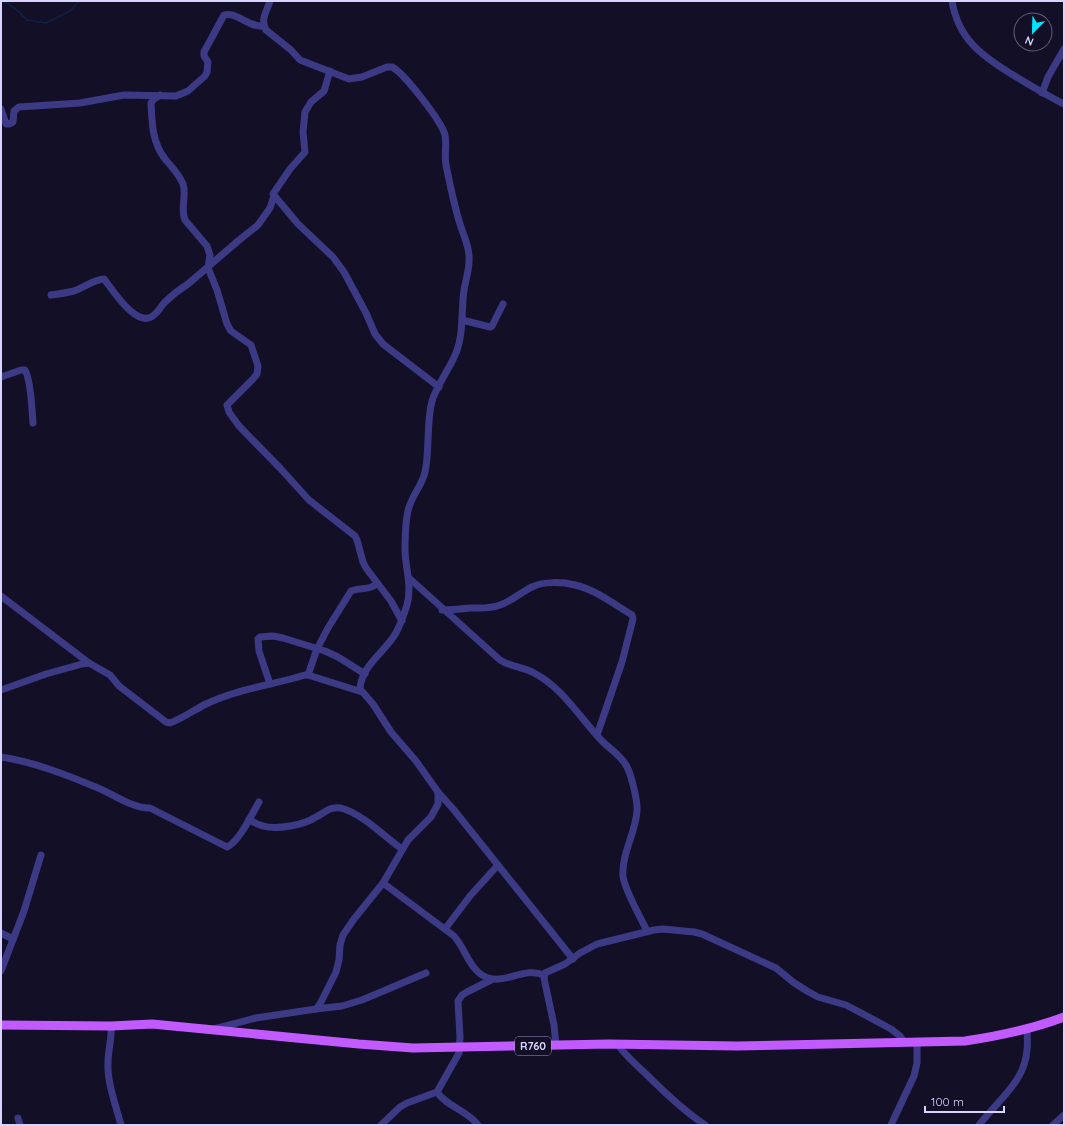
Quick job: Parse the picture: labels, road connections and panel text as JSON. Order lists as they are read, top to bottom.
{
  "streets": {
    "main road": ["R760"]
  },
  "scale_bar": "100 m",
  "north": "bottom left"
}
